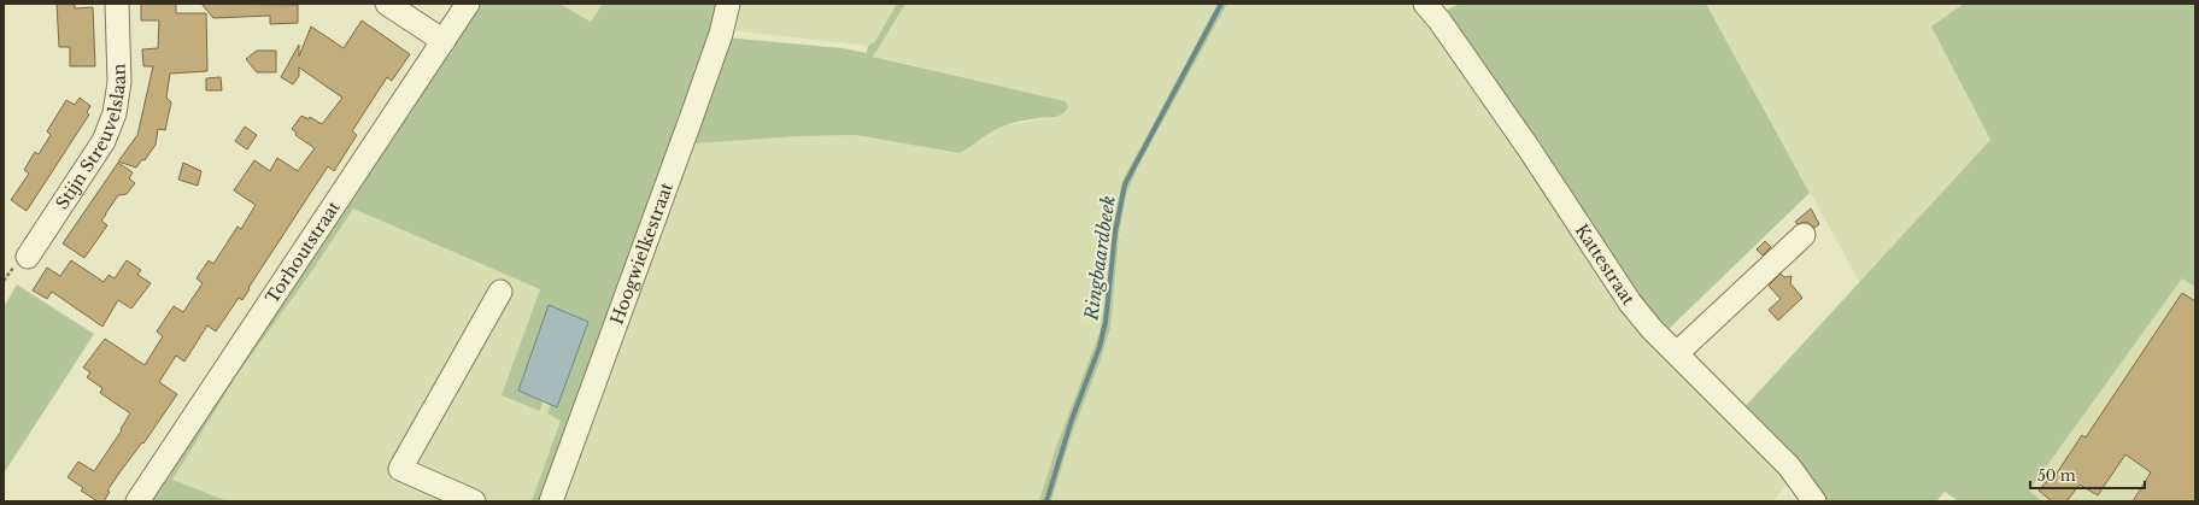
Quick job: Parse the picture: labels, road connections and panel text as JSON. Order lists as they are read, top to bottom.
{
  "streets": {
    "street": [
      "Stijn Streuvelslaan",
      "Torhoutstraat",
      "Hoogwielkestraat",
      "Kattestraat"
    ]
  },
  "water": ["Ringbaardbeek"],
  "scale_bar": "50 m"
}
